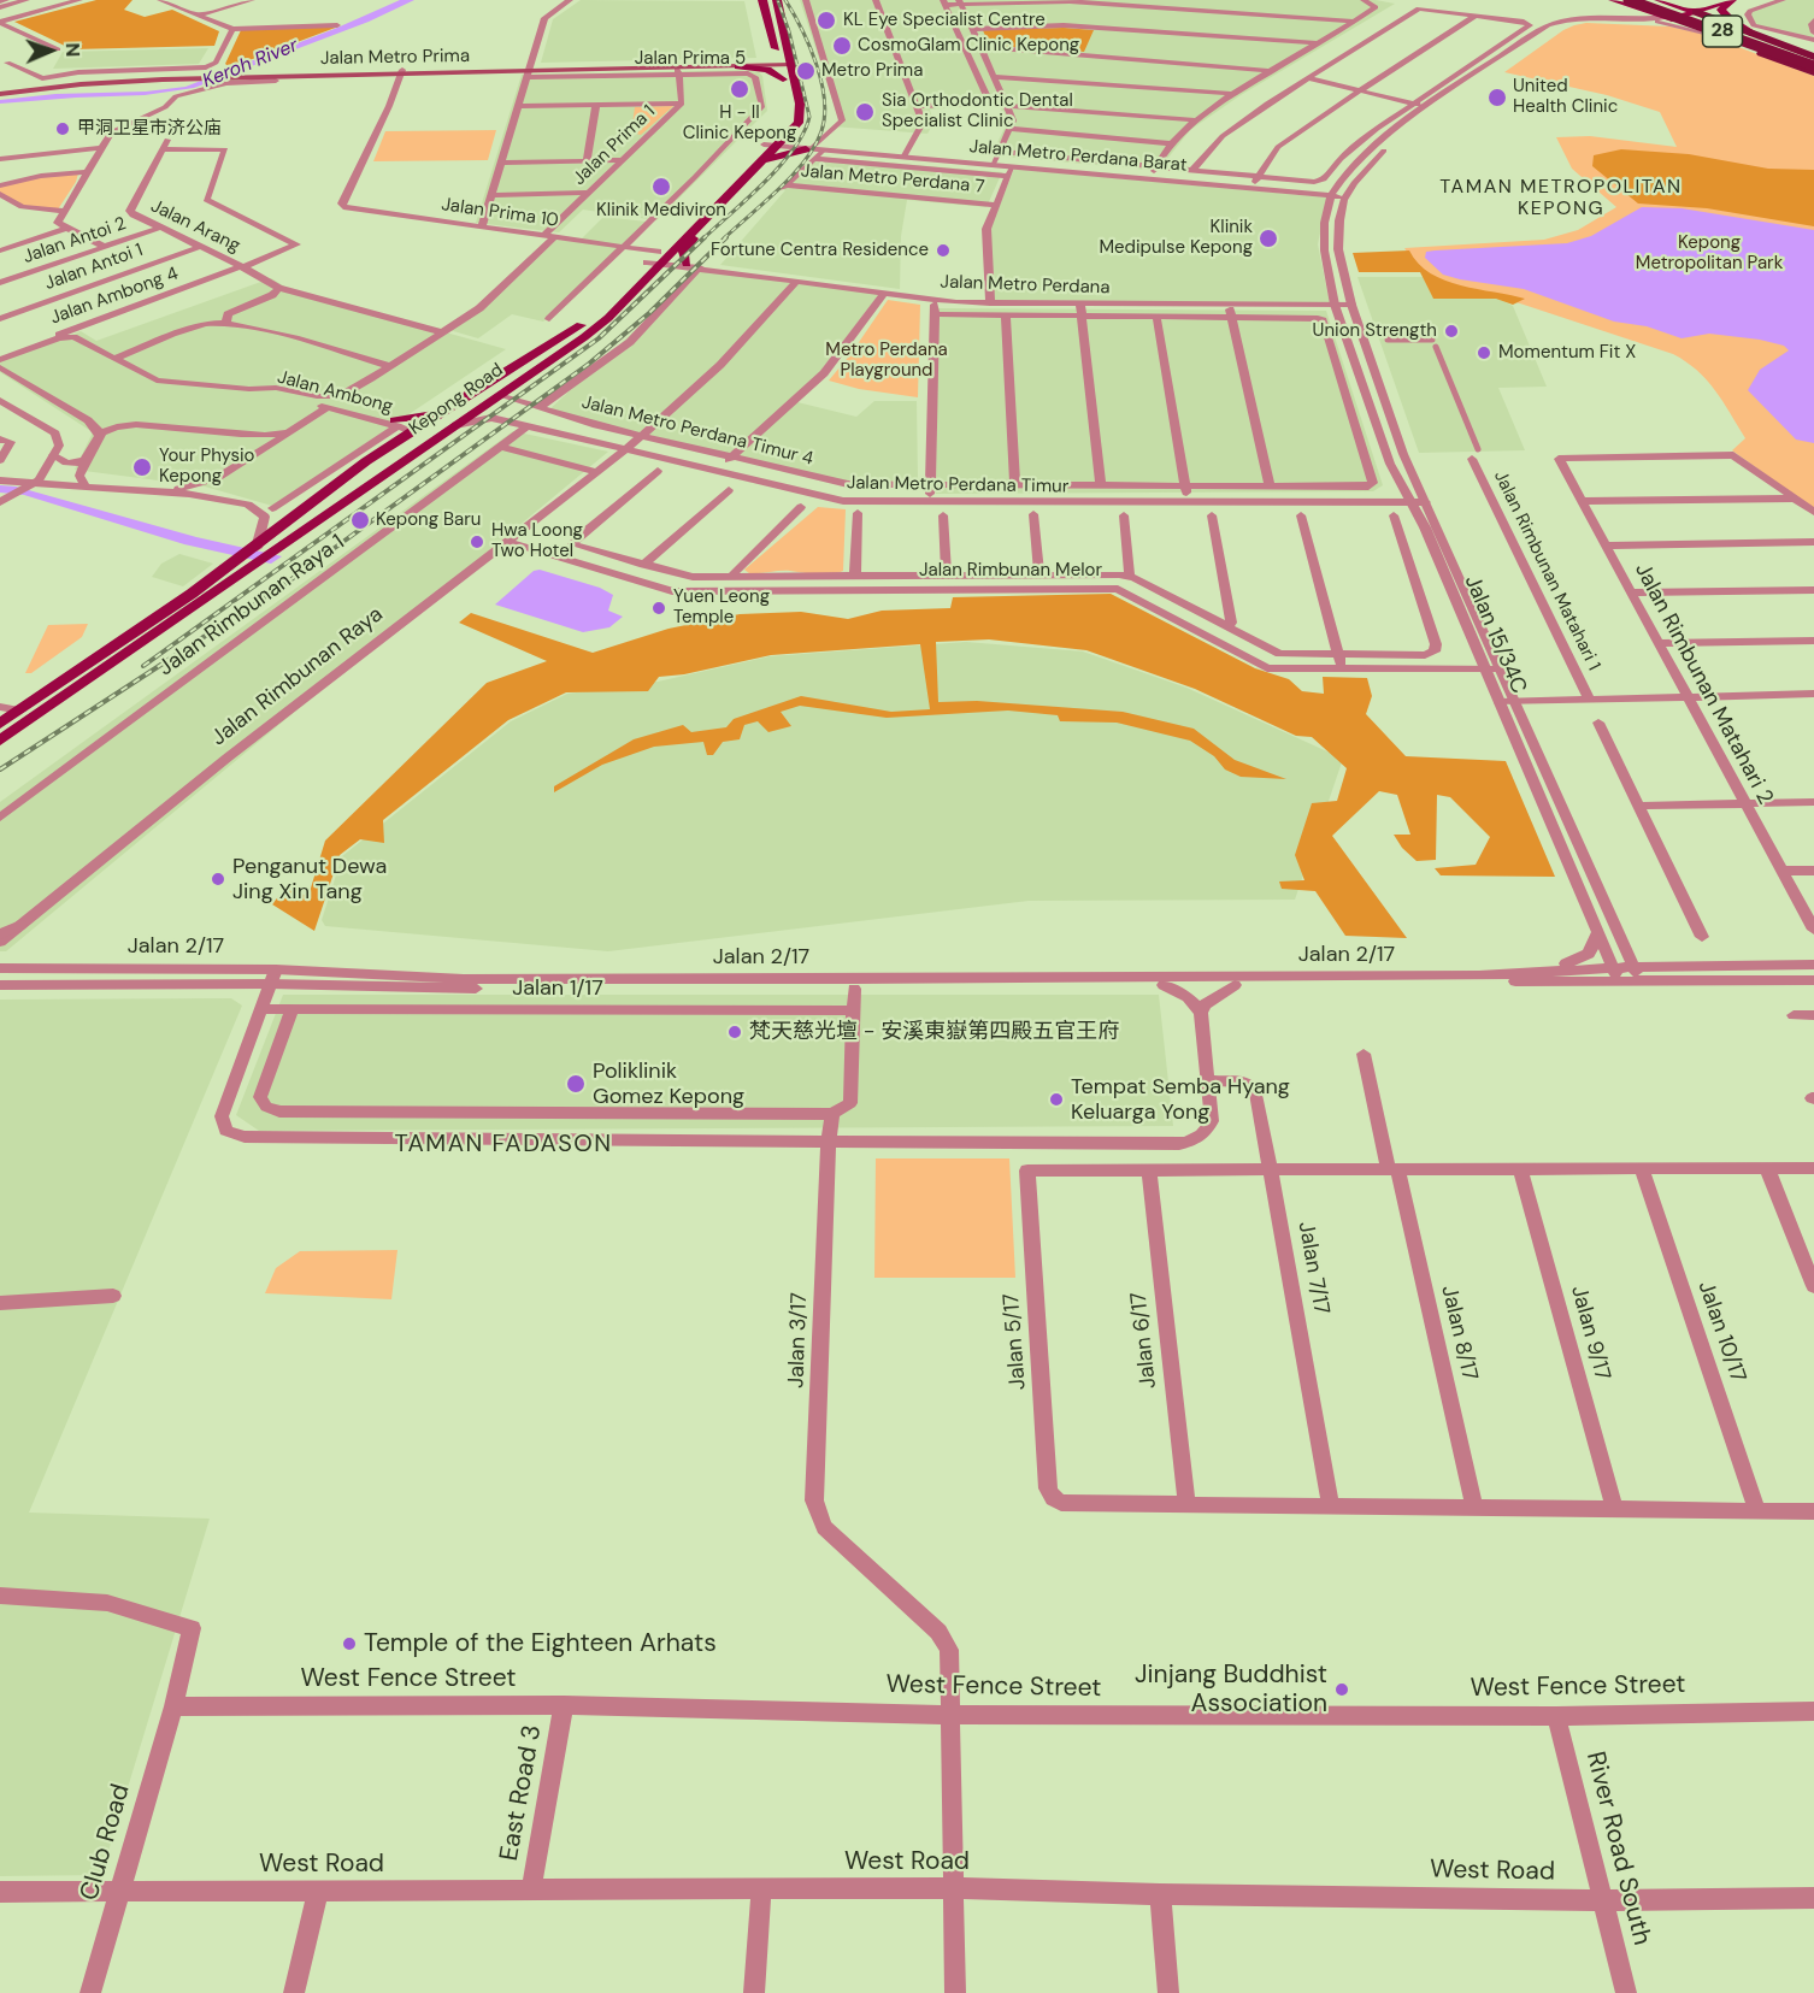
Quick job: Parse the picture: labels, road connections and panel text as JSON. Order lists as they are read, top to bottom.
{
  "streets": {
    "highway": ["28"],
    "main road": ["Jalan Metro Prima", "Kepong Road"],
    "street": [
      "Jalan Prima 5",
      "Jalan Prima 1",
      "Jalan Metro Perdana Barat",
      "Jalan Metro Perdana 7",
      "Jalan Prima 10",
      "Jalan Arang",
      "Jalan Antoi 2",
      "Jalan Antoi 1",
      "Jalan Metro Perdana",
      "Jalan Ambong 4",
      "Jalan Ambong",
      "Jalan Metro Perdana Timur 4",
      "Jalan Metro Perdana Timur",
      "Jalan Rimbunan Melor",
      "Jalan Rimbunan Matahari 1",
      "Jalan Rimbunan Raya 1",
      "Jalan 15/34C",
      "Jalan Rimbunan Raya",
      "Jalan Rimbunan Matahari 2",
      "Jalan 2/17",
      "Jalan 1/17",
      "Jalan 7/17",
      "Jalan 10/17",
      "Jalan 8/17",
      "Jalan 9/17",
      "Jalan 3/17",
      "Jalan 6/17",
      "Jalan 5/17",
      "West Fence Street",
      "East Road 3",
      "Club Road",
      "River Road South",
      "West Road"
    ]
  },
  "crossings": [
    ["Jalan Metro Prima", "Jalan Prima 5"],
    ["Jalan Metro Prima", "Jalan Prima 1"],
    ["Jalan Metro Prima", "Jalan Prima 10"],
    ["Jalan Prima 5", "Jalan Prima 1"],
    ["Jalan Prima 5", "Jalan Prima 10"],
    ["Jalan Prima 1", "Jalan Prima 10"],
    ["Jalan Metro Perdana Barat", "Jalan Metro Perdana 7"],
    ["Jalan Metro Perdana Barat", "Kepong Road"],
    ["Jalan Metro Perdana Barat", "Jalan 15/34C"],
    ["Jalan Prima 10", "Jalan Metro Perdana"],
    ["Jalan Prima 10", "Kepong Road"],
    ["Jalan Arang", "Jalan Antoi 2"],
    ["Jalan Arang", "Jalan Antoi 1"],
    ["Jalan Arang", "Jalan Ambong 4"],
    ["Jalan Metro Perdana", "Kepong Road"],
    ["Jalan Metro Perdana", "Jalan 15/34C"],
    ["Jalan Metro Perdana", "Jalan Rimbunan Raya"],
    ["Jalan Ambong 4", "Jalan Ambong"],
    ["Jalan Ambong", "Kepong Road"],
    ["Kepong Road", "Jalan Metro Perdana Timur 4"],
    ["Kepong Road", "Jalan Metro Perdana Timur"],
    ["Jalan Metro Perdana Timur 4", "Jalan Rimbunan Raya"],
    ["Jalan Metro Perdana Timur", "Jalan Rimbunan Raya 1"],
    ["Jalan Metro Perdana Timur", "Jalan 15/34C"],
    ["Jalan Metro Perdana Timur", "Jalan Rimbunan Raya"],
    ["Jalan Rimbunan Melor", "Jalan 15/34C"],
    ["Jalan Rimbunan Melor", "Jalan Rimbunan Raya"],
    ["Jalan 15/34C", "Jalan 2/17"],
    ["Jalan 3/17", "West Fence Street"],
    ["Jalan 6/17", "Jalan 5/17"],
    ["West Fence Street", "East Road 3"],
    ["West Fence Street", "Club Road"],
    ["West Fence Street", "River Road South"],
    ["East Road 3", "West Road"],
    ["Club Road", "West Road"],
    ["River Road South", "West Road"]
  ],
  "districts": ["TAMAN METROPOLITAN KEPONG", "TAMAN FADASON"],
  "water": ["Keroh River"],
  "parks": ["Kepong Metropolitan Park", "Metro Perdana Playground"],
  "places": [
    "KL Eye Specialist Centre",
    "CosmoGlam Clinic Kepong",
    "Metro Prima",
    "H - II Clinic Kepong",
    "United Health Clinic",
    "Sia Orthodontic Dental Specialist Clinic",
    "甲洞卫星市济公庙",
    "Klinik Mediviron",
    "Klinik Medipulse Kepong",
    "Fortune Centra Residence",
    "Union Strength",
    "Momentum Fit X",
    "Your Physio Kepong",
    "Kepong Baru",
    "Hwa Loong Two Hotel",
    "Yuen Leong Temple",
    "Penganut Dewa Jing Xin Tang",
    "梵天慈光壇 - 安溪東嶽第四殿五官王府",
    "Poliklinik Gomez Kepong",
    "Tempat Semba Hyang Keluarga Yong",
    "Temple of the Eighteen Arhats",
    "Jinjang Buddhist Association"
  ],
  "north": "right"
}
